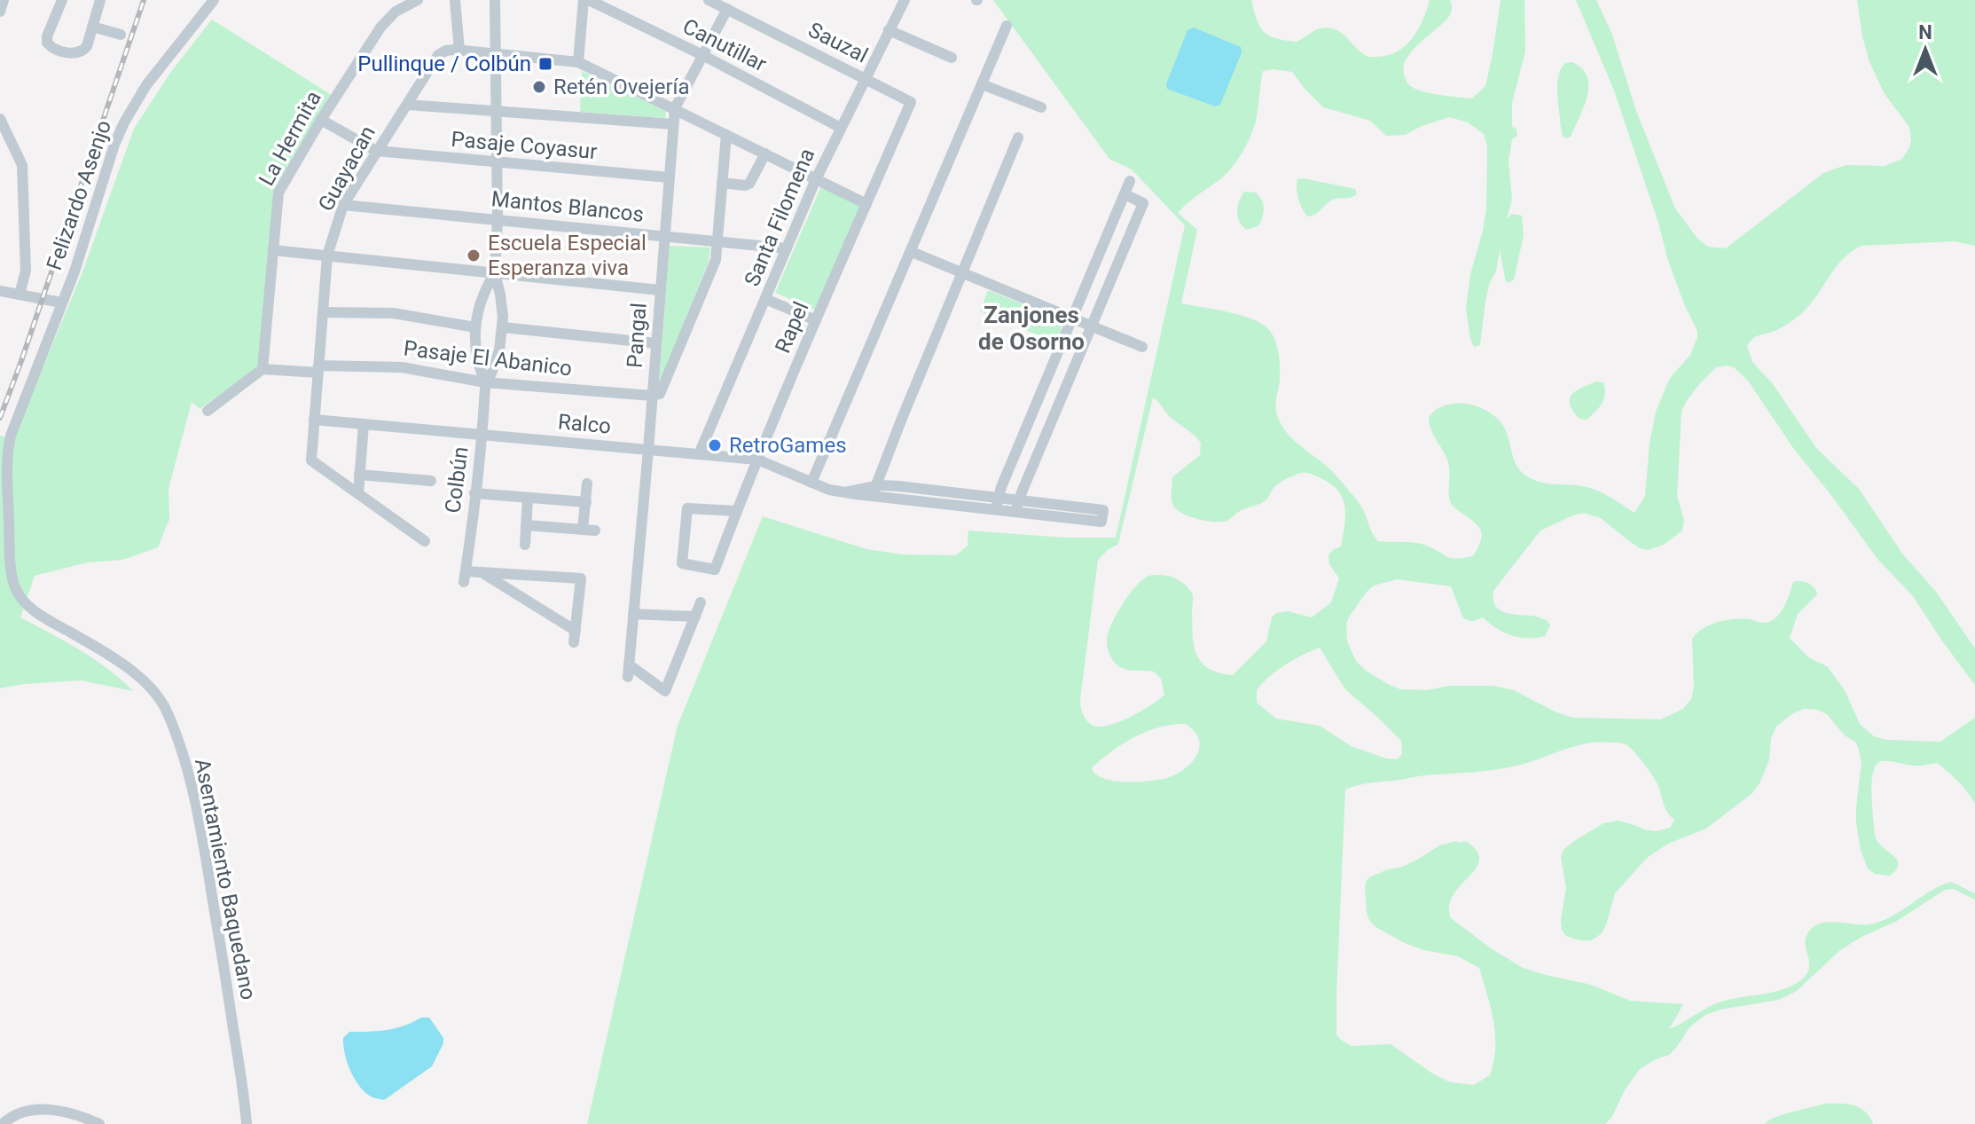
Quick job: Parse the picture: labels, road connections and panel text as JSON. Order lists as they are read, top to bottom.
{
  "streets": {
    "street": [
      "Sauzal",
      "Canutillar",
      "La Hermita",
      "Pasaje Coyasur",
      "Guayacan",
      "Felizardo Asenjo",
      "Mantos Blancos",
      "Santa Filomena",
      "Rapel",
      "Pangal",
      "Pasaje El Abanico",
      "Ralco",
      "Colbún",
      "Asentamiento Baquedano"
    ]
  },
  "crossings": [
    ["Sauzal", "Santa Filomena"],
    ["Sauzal", "Rapel"],
    ["Sauzal", "Pangal"],
    ["Canutillar", "Santa Filomena"],
    ["Canutillar", "Pangal"],
    ["Pasaje Coyasur", "Guayacan"],
    ["Pasaje Coyasur", "Pangal"],
    ["Pasaje Coyasur", "Colbún"],
    ["Guayacan", "Mantos Blancos"],
    ["Guayacan", "Pasaje El Abanico"],
    ["Guayacan", "Ralco"],
    ["Felizardo Asenjo", "Asentamiento Baquedano"],
    ["Mantos Blancos", "Santa Filomena"],
    ["Mantos Blancos", "Pangal"],
    ["Mantos Blancos", "Colbún"],
    ["Santa Filomena", "Ralco"],
    ["Rapel", "Ralco"],
    ["Pangal", "Pasaje El Abanico"],
    ["Pangal", "Ralco"],
    ["Pasaje El Abanico", "Colbún"],
    ["Ralco", "Colbún"]
  ],
  "districts": ["Zanjones de Osorno"],
  "places": {
    "transit": ["Pullinque / Colbún"],
    "other": ["Retén Ovejería", "Escuela Especial Esperanza viva", "RetroGames"]
  },
  "north": "top"
}
